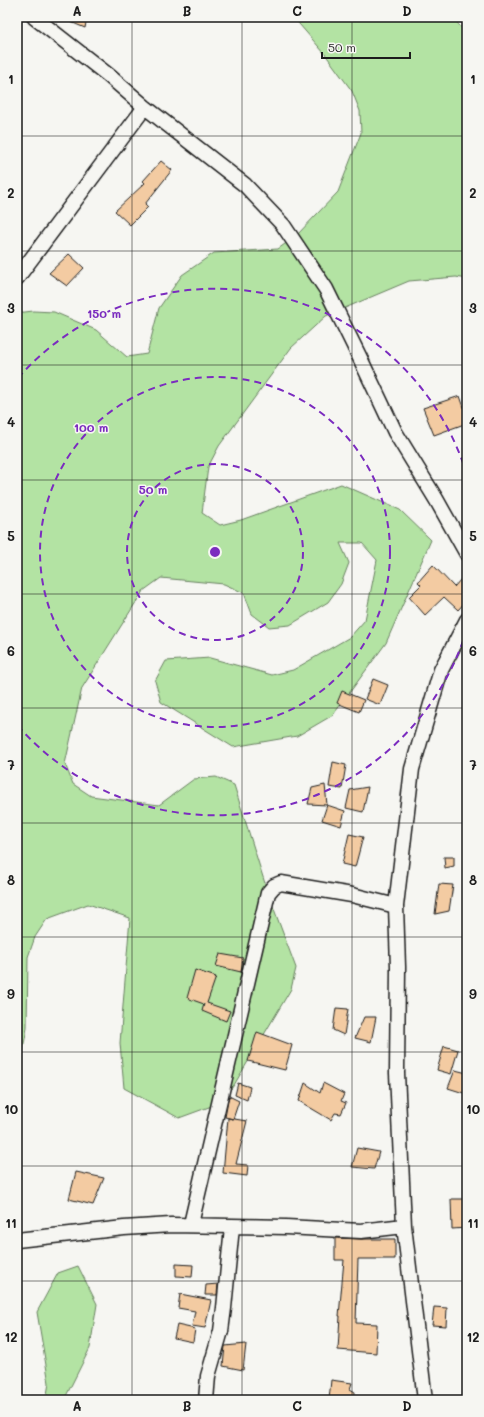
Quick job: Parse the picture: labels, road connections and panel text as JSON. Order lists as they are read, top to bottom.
{
  "scale_bar": "50 m",
  "grid": {
    "columns": [
      "A",
      "B",
      "C",
      "D"
    ],
    "rows": [
      "1",
      "2",
      "3",
      "4",
      "5",
      "6",
      "7",
      "8",
      "9",
      "10",
      "11",
      "12"
    ]
  },
  "rings": ["150 m", "100 m", "50 m"]
}
